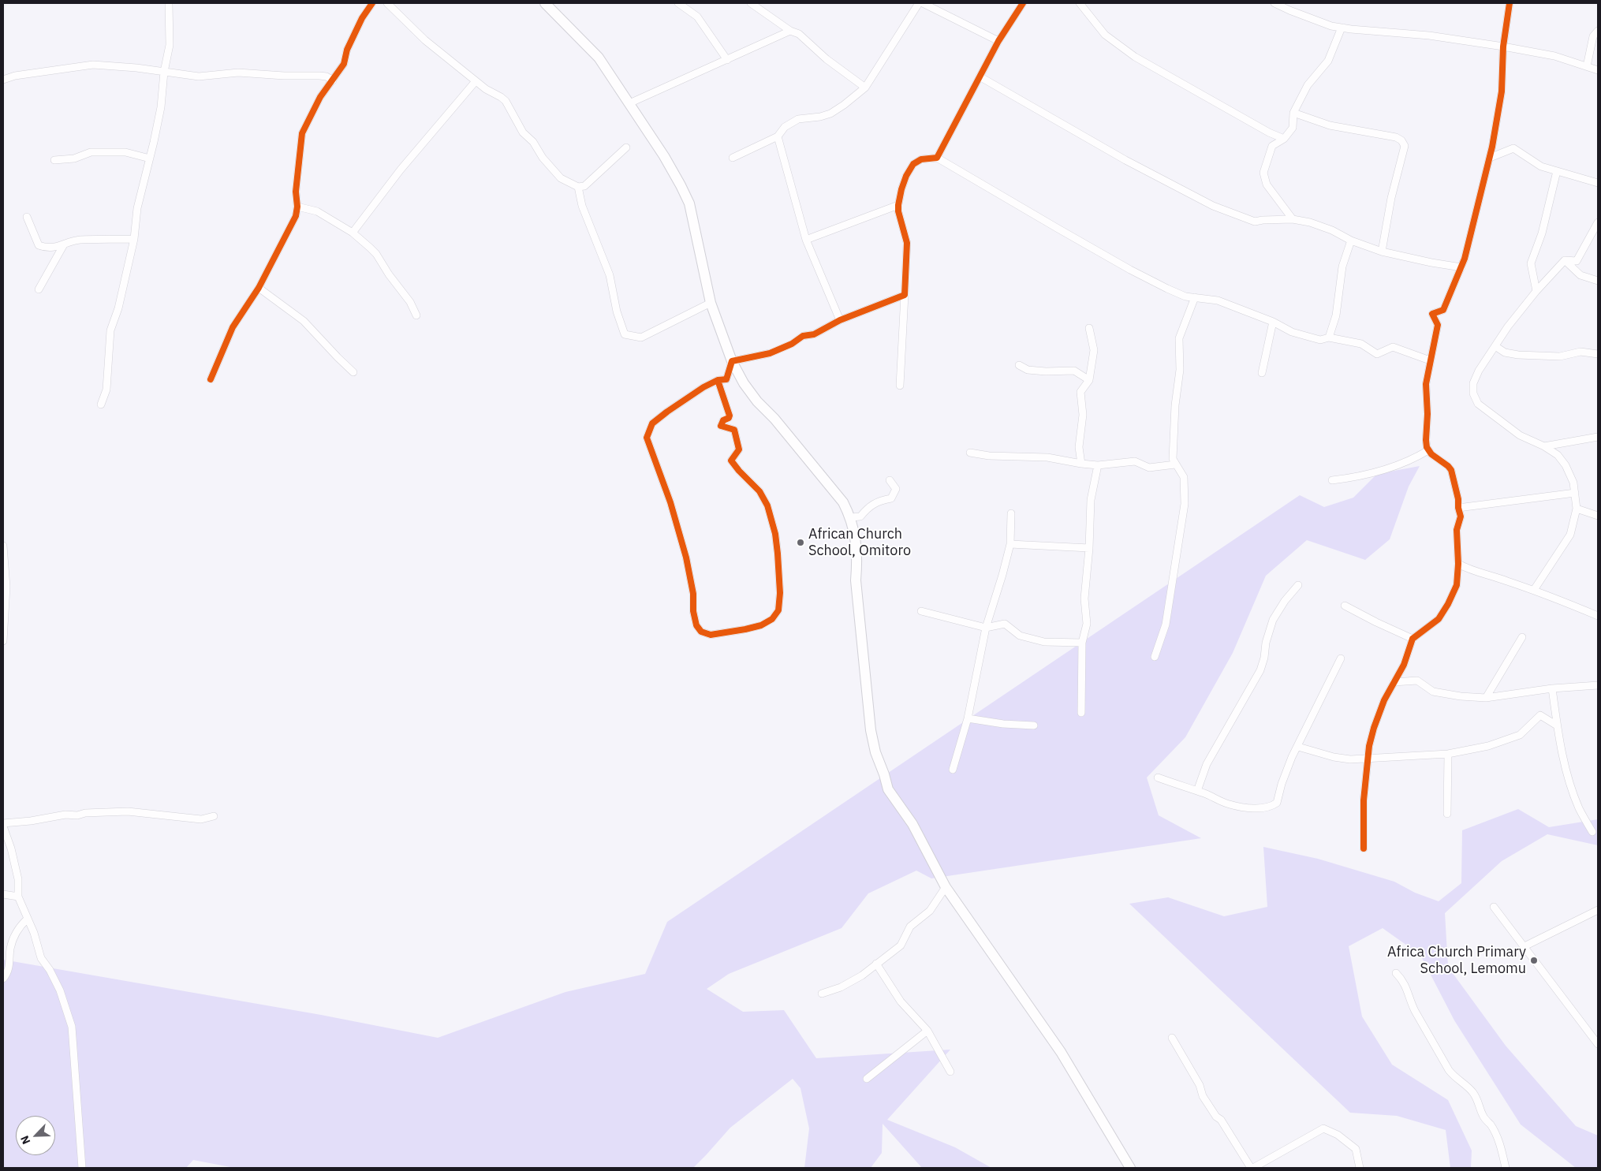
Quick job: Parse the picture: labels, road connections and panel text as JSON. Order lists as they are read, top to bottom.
{
  "places": ["African Church School, Omitoro", "Africa Church Primary School, Lemomu"],
  "north": "bottom left"
}
